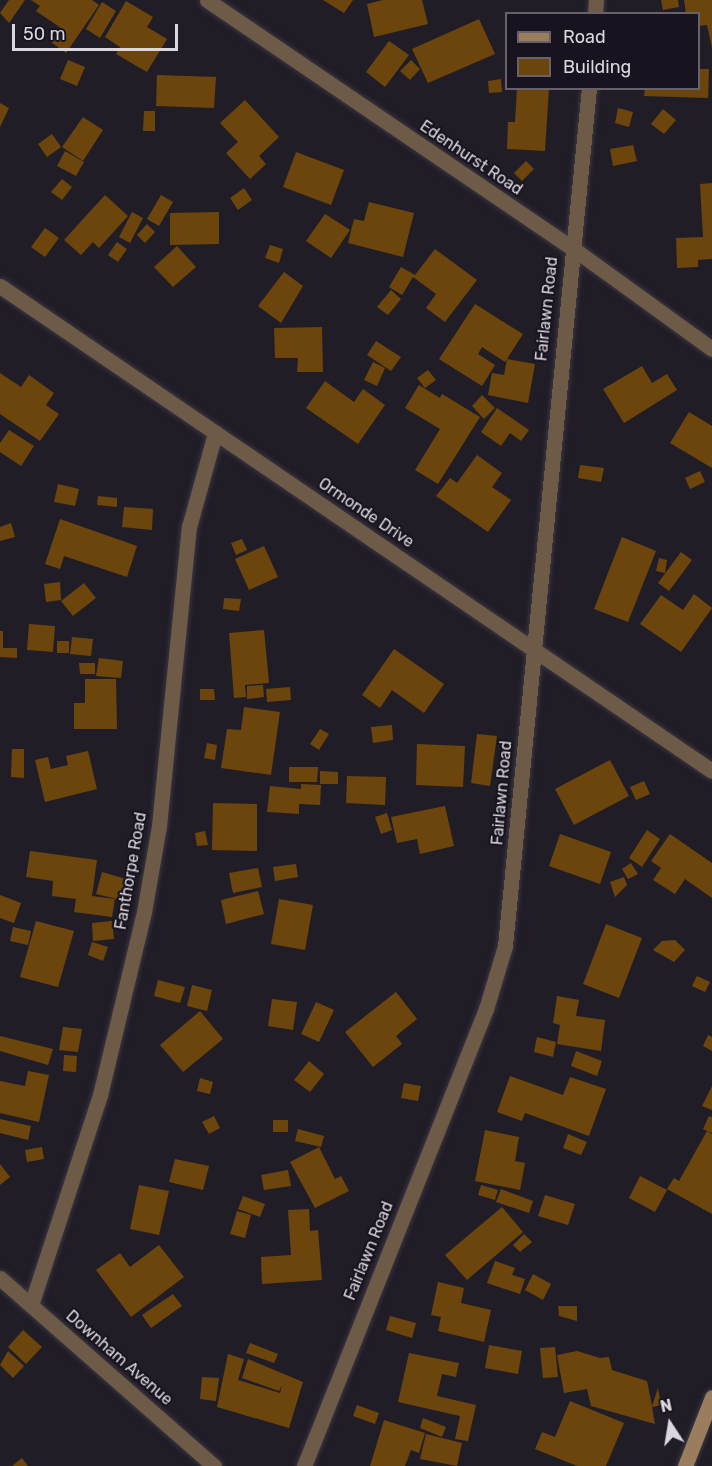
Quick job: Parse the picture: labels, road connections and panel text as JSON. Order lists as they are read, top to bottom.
{
  "streets": {
    "street": [
      "Edenhurst Road",
      "Fairlawn Road",
      "Ormonde Drive",
      "Fanthorpe Road",
      "Downham Avenue"
    ]
  },
  "crossings": [
    ["Edenhurst Road", "Fairlawn Road"],
    ["Fairlawn Road", "Ormonde Drive"],
    ["Ormonde Drive", "Fanthorpe Road"],
    ["Fanthorpe Road", "Downham Avenue"]
  ],
  "legend": ["Road", "Building"],
  "scale_bar": "50 m",
  "north": "top"
}
